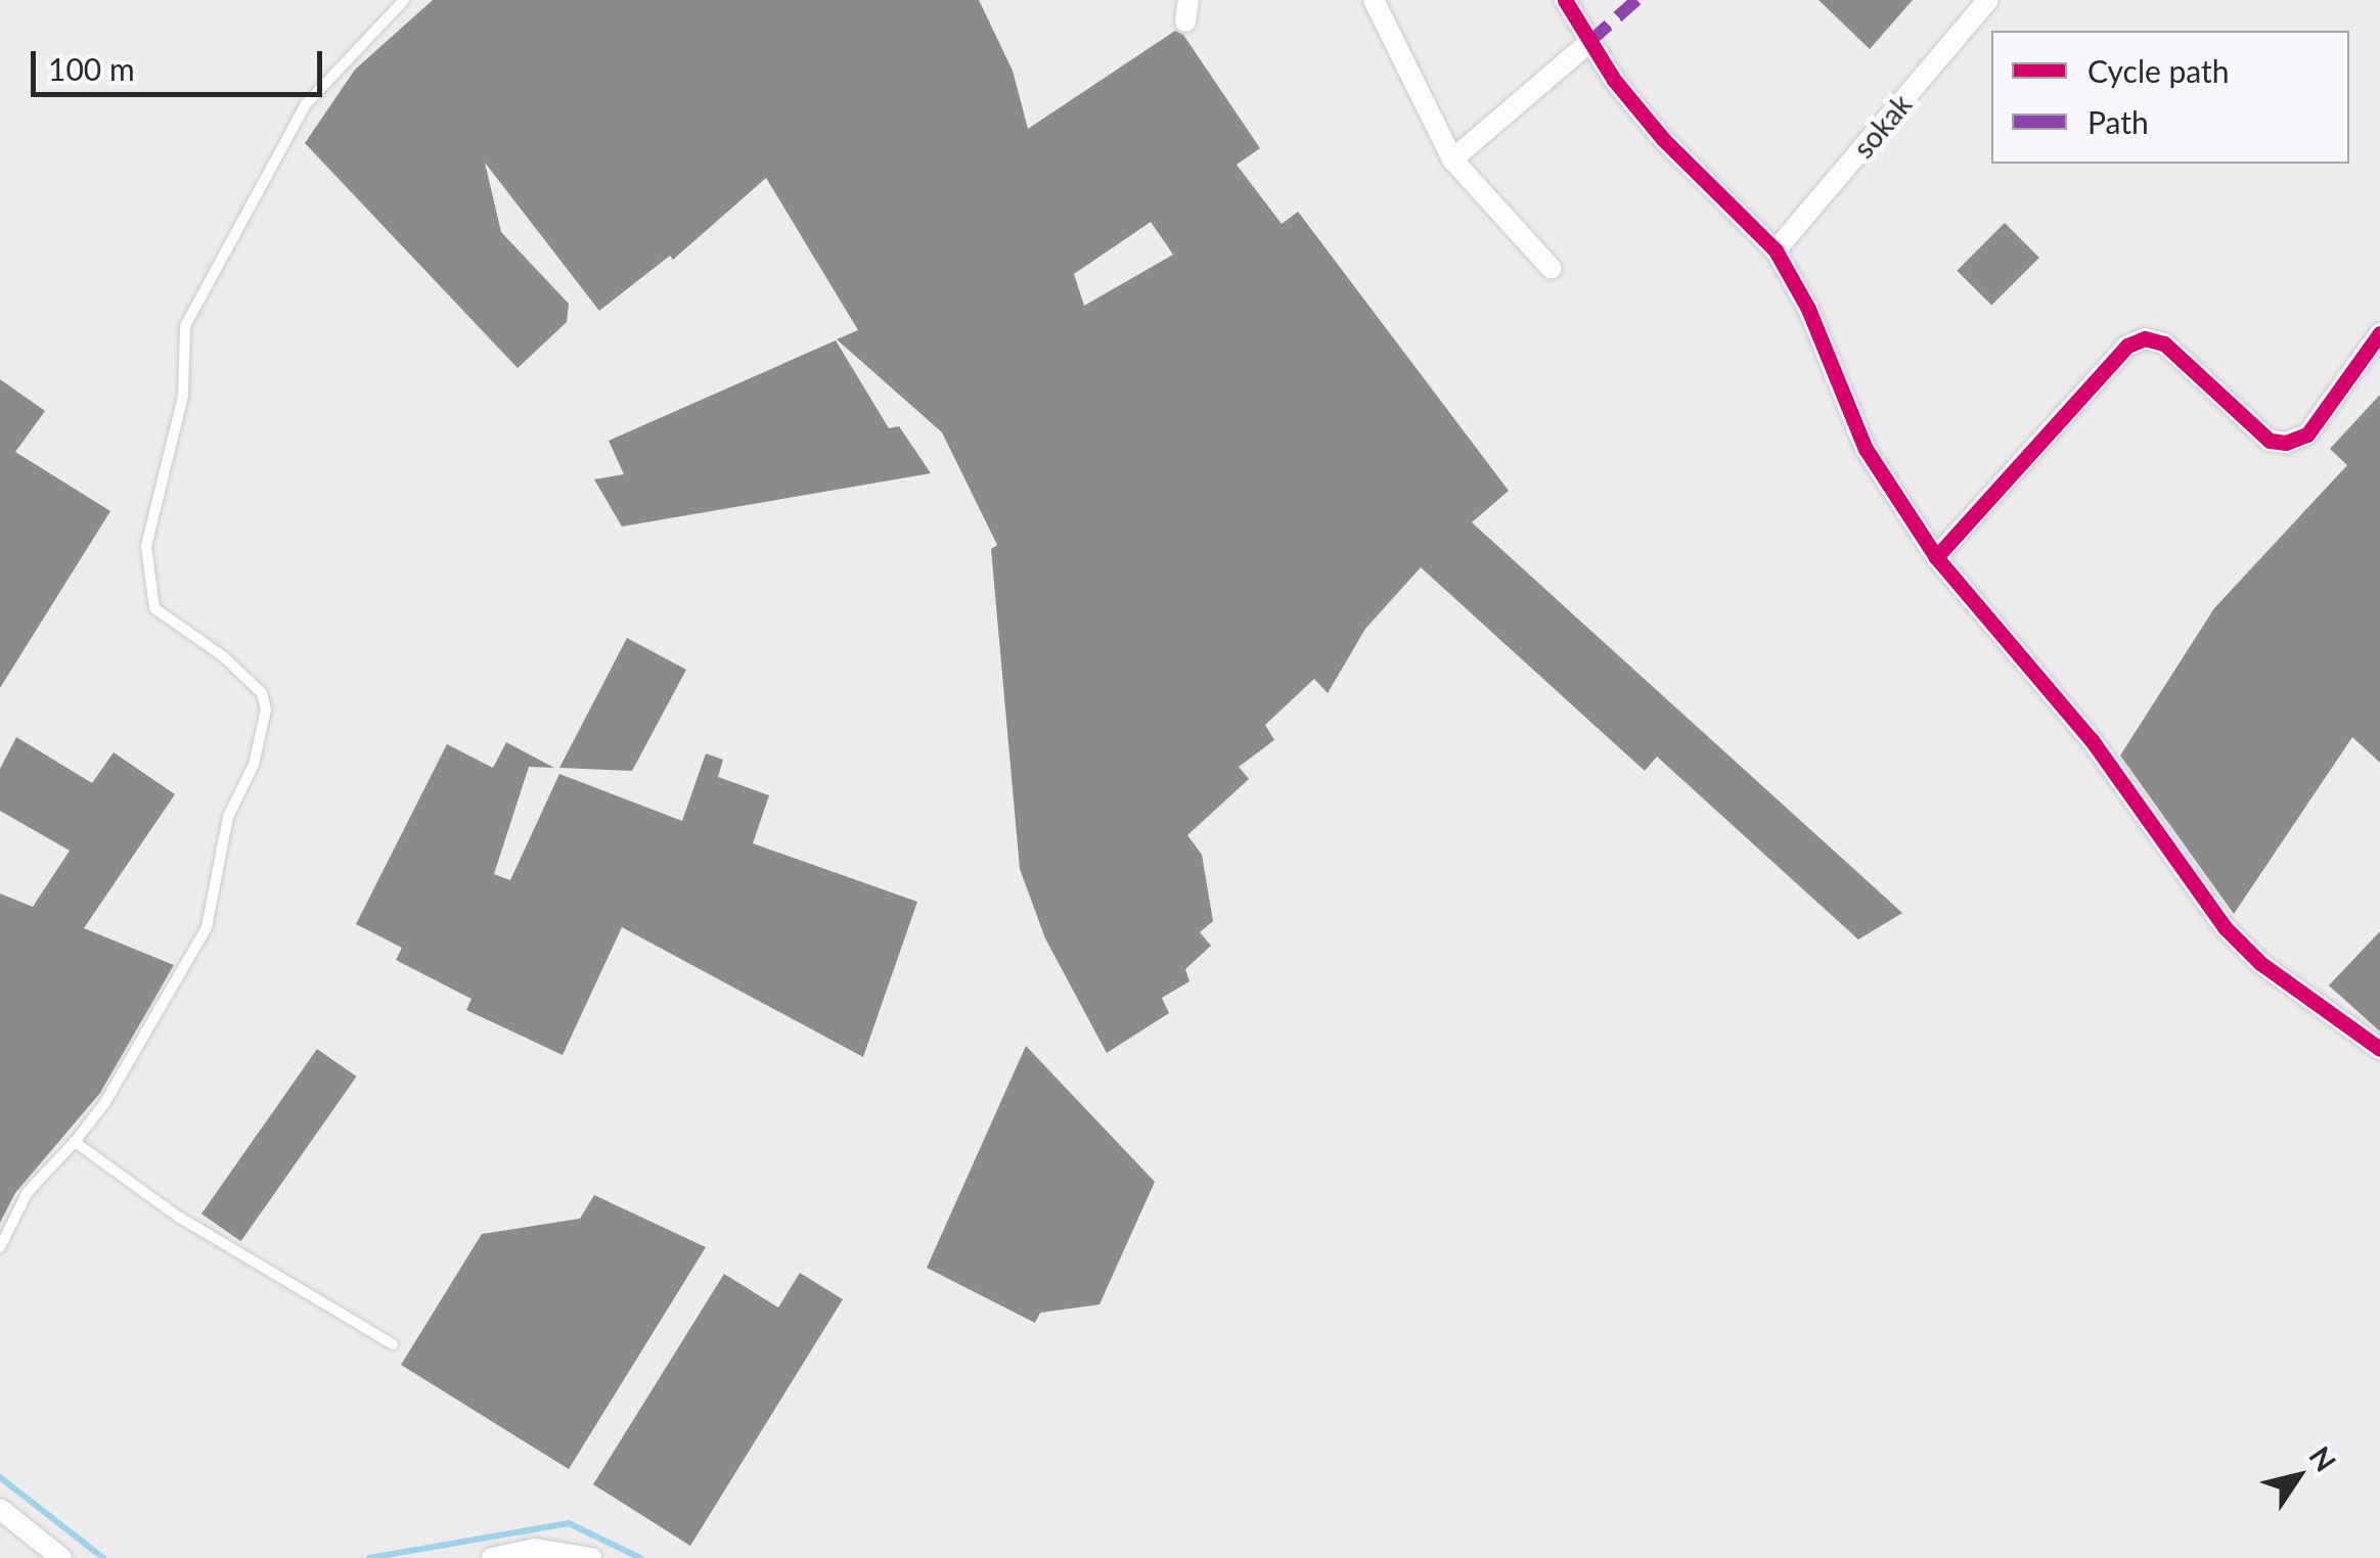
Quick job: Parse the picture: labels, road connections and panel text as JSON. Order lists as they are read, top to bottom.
{
  "streets": {
    "street": ["sokak"]
  },
  "legend": ["Cycle path", "Path"],
  "scale_bar": "100 m",
  "north": "top right"
}
